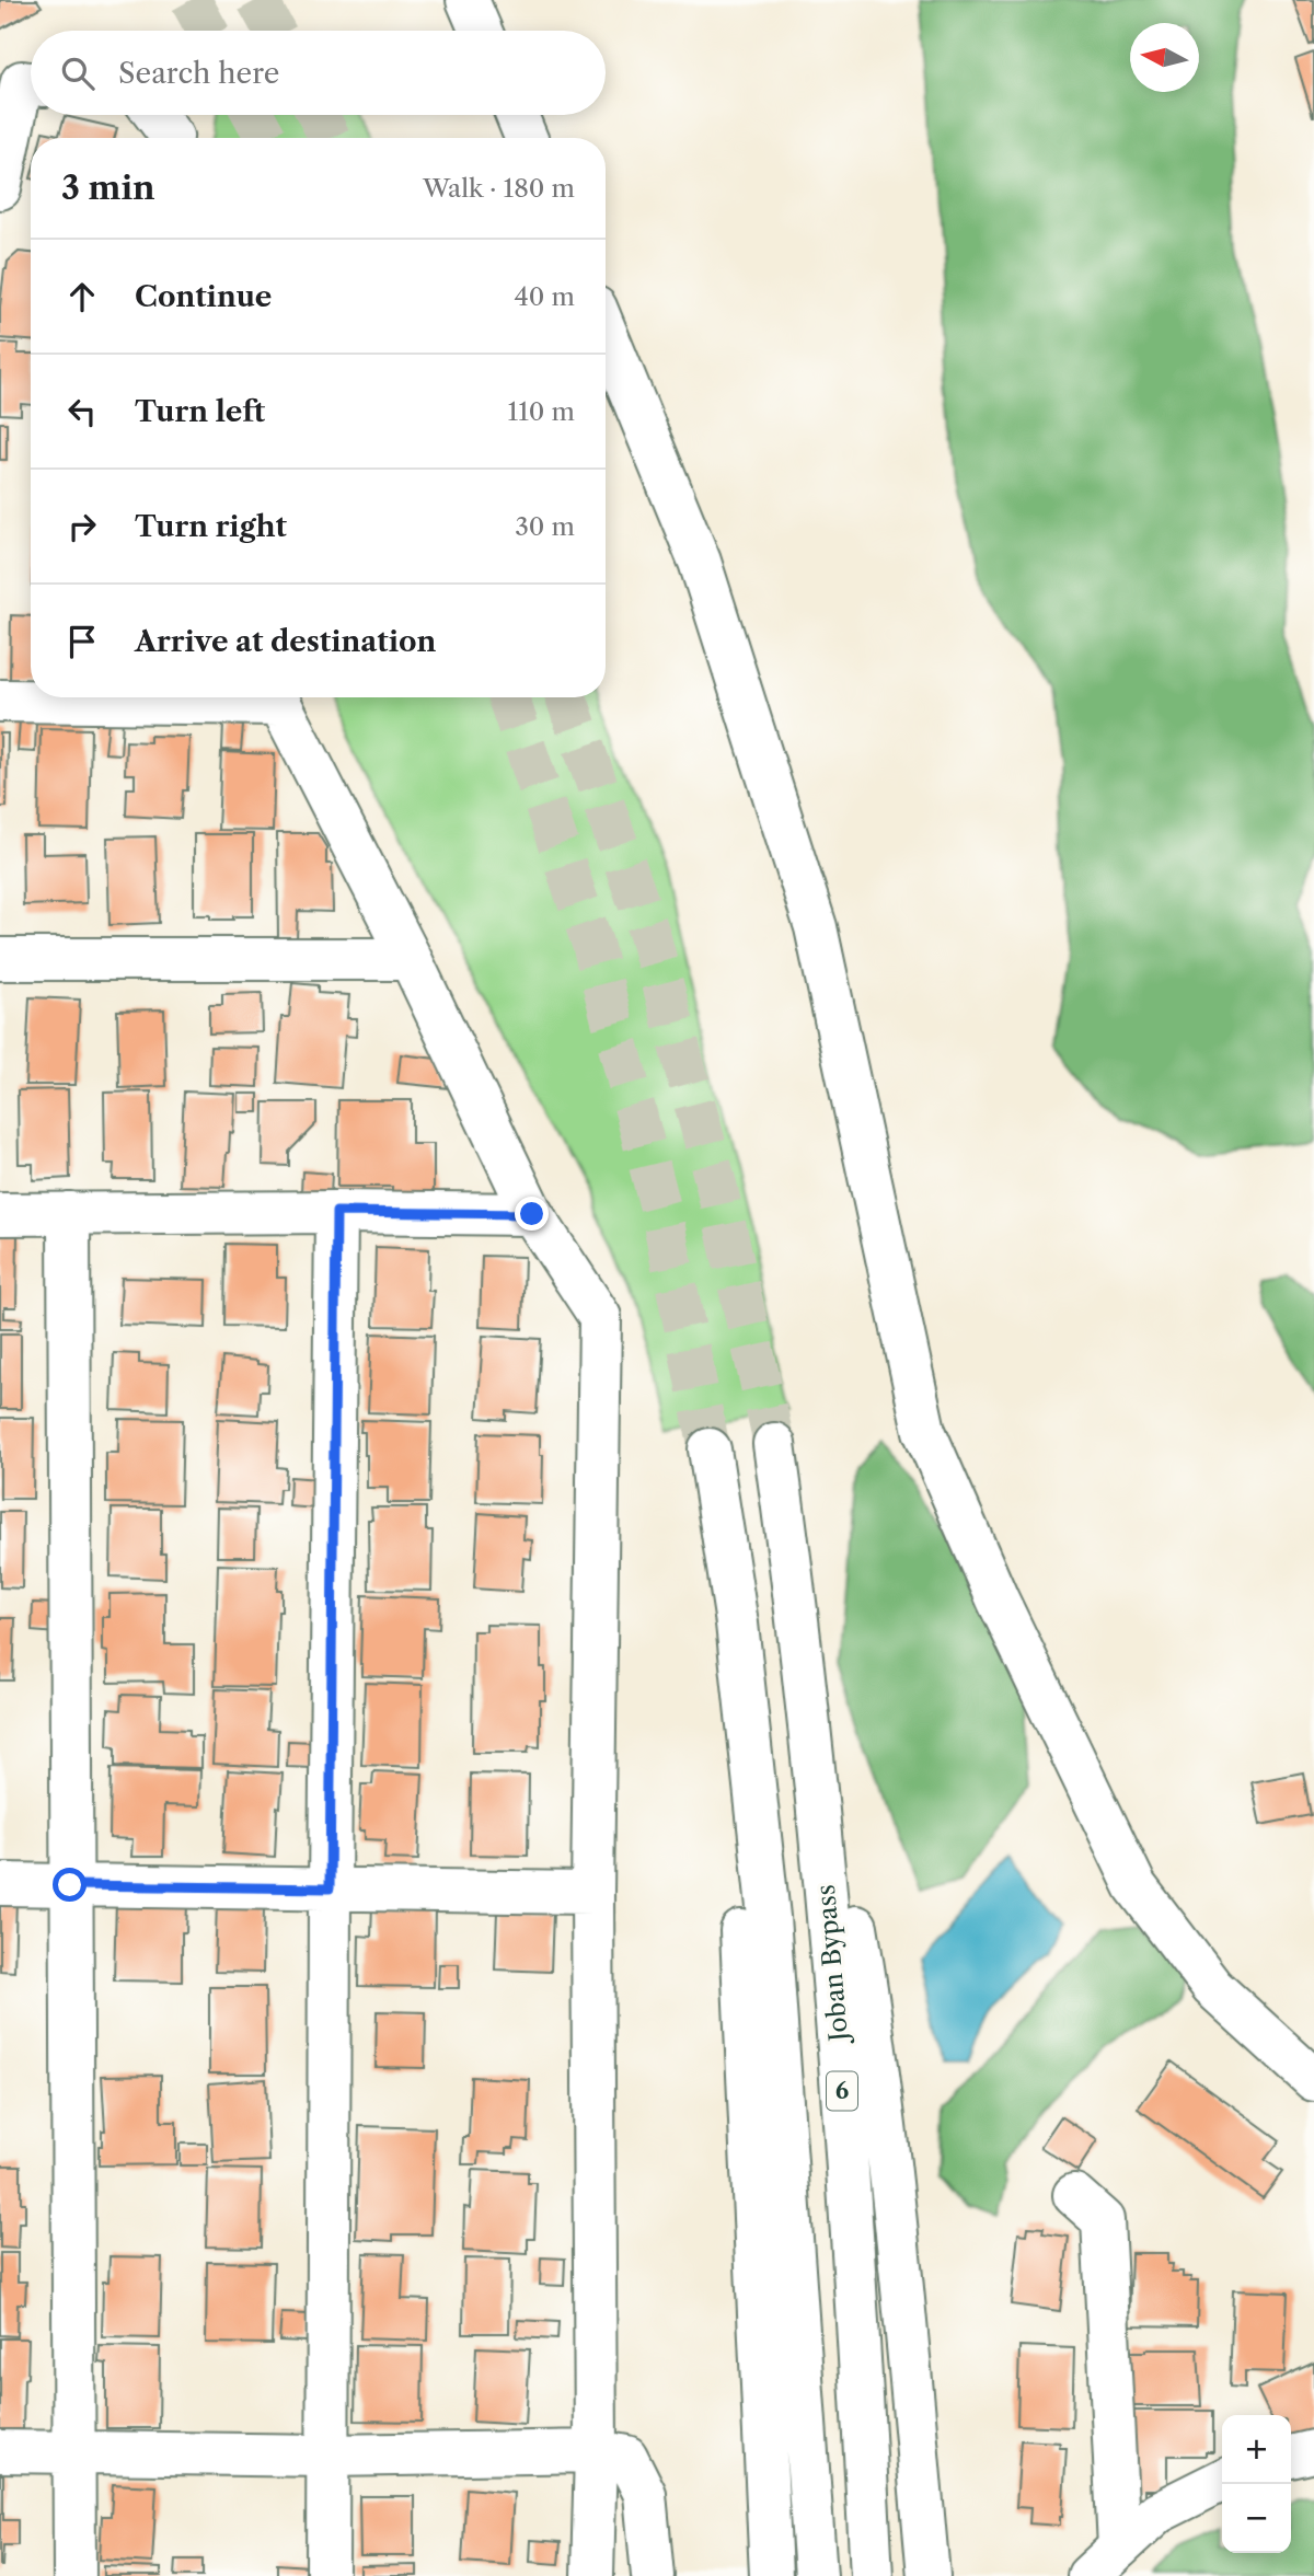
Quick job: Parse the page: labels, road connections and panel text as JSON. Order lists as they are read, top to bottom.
{
  "streets": {
    "main road": ["Joban Bypass", "6"]
  },
  "north": "left",
  "page": {
    "search": "Search here",
    "heading": ["3 min", "Walk · 180 m"],
    "list": [
      ["Continue", "40 m"],
      ["Turn left", "110 m"],
      ["Turn right", "30 m"],
      "Arrive at destination"
    ],
    "map_buttons": ["+", "−"]
  }
}
